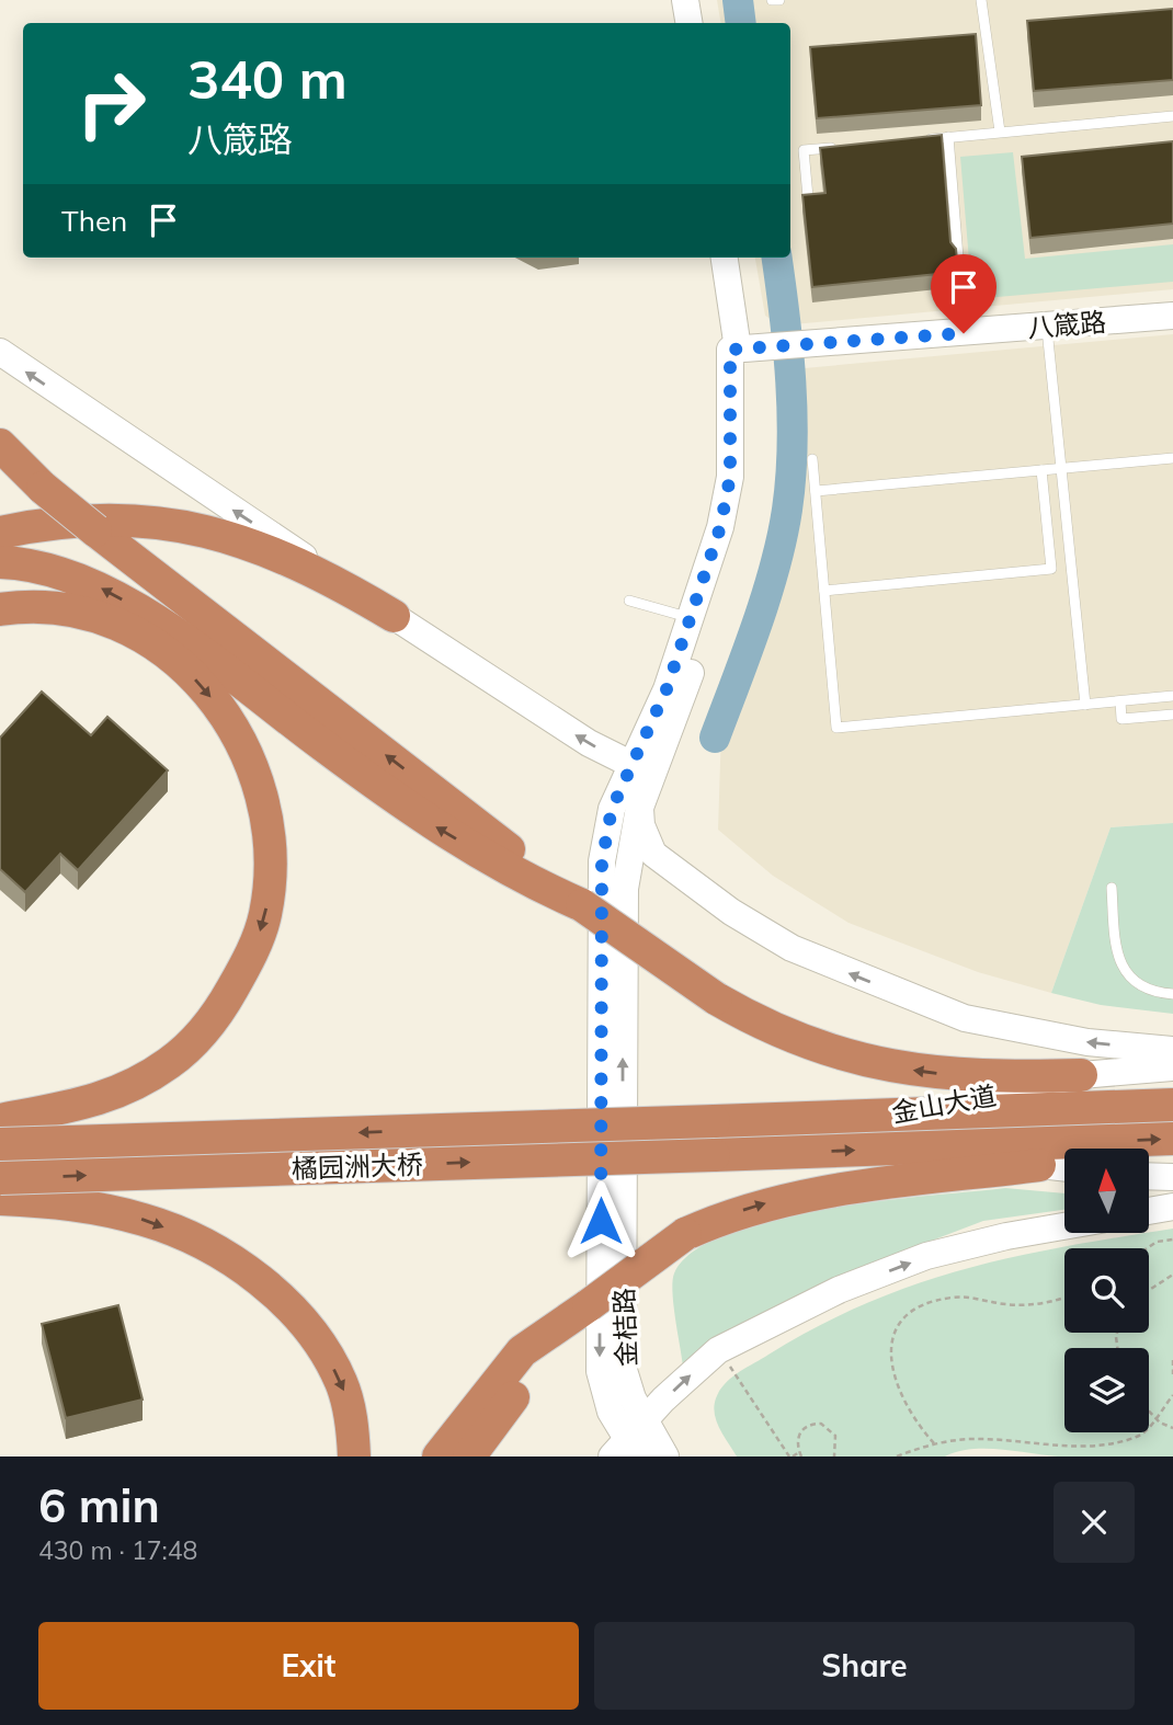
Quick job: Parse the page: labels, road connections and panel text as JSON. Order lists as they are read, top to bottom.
{
  "streets": {
    "highway": ["金山大道", "橘园洲大桥"],
    "main road": ["八箴路", "金桔路"]
  },
  "crossings": [
    ["八箴路", "金桔路"],
    ["金山大道", "橘园洲大桥"]
  ],
  "north": "top",
  "page": {
    "turn": ["340 m", "八箴路"],
    "then": "Then",
    "heading": ["6 min", "430 m · 17:48"],
    "buttons": ["Exit", "Share"]
  }
}
